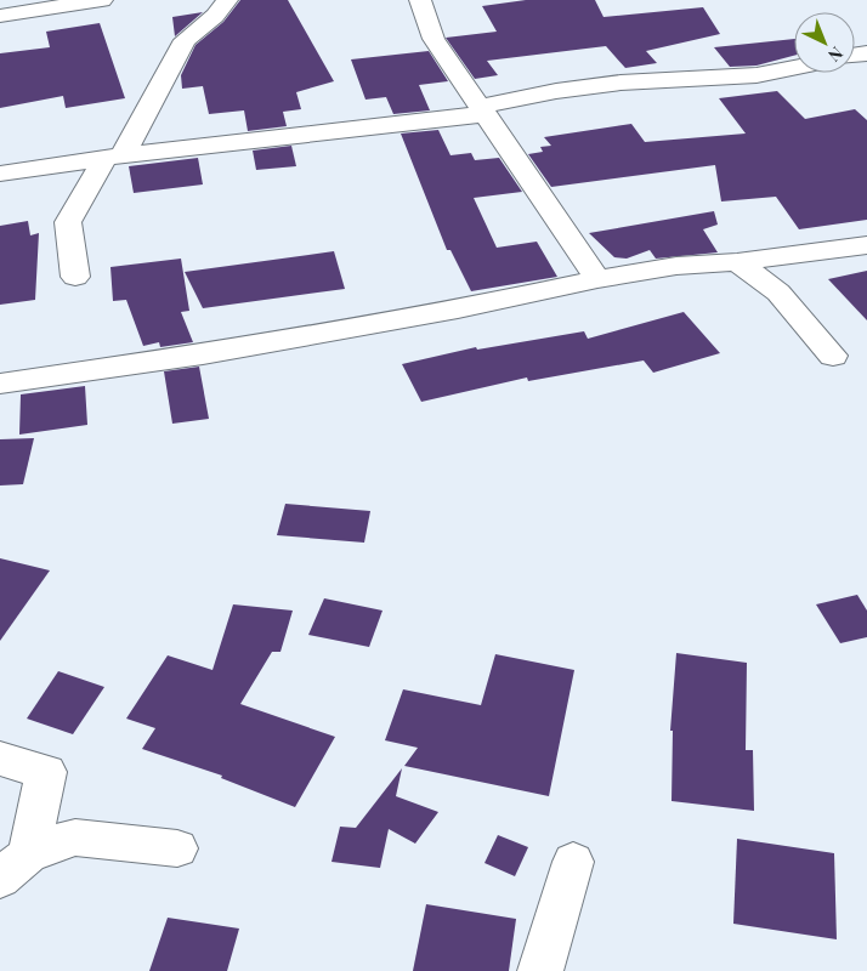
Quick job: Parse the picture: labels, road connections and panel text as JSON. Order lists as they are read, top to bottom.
{
  "north": "bottom right"
}
